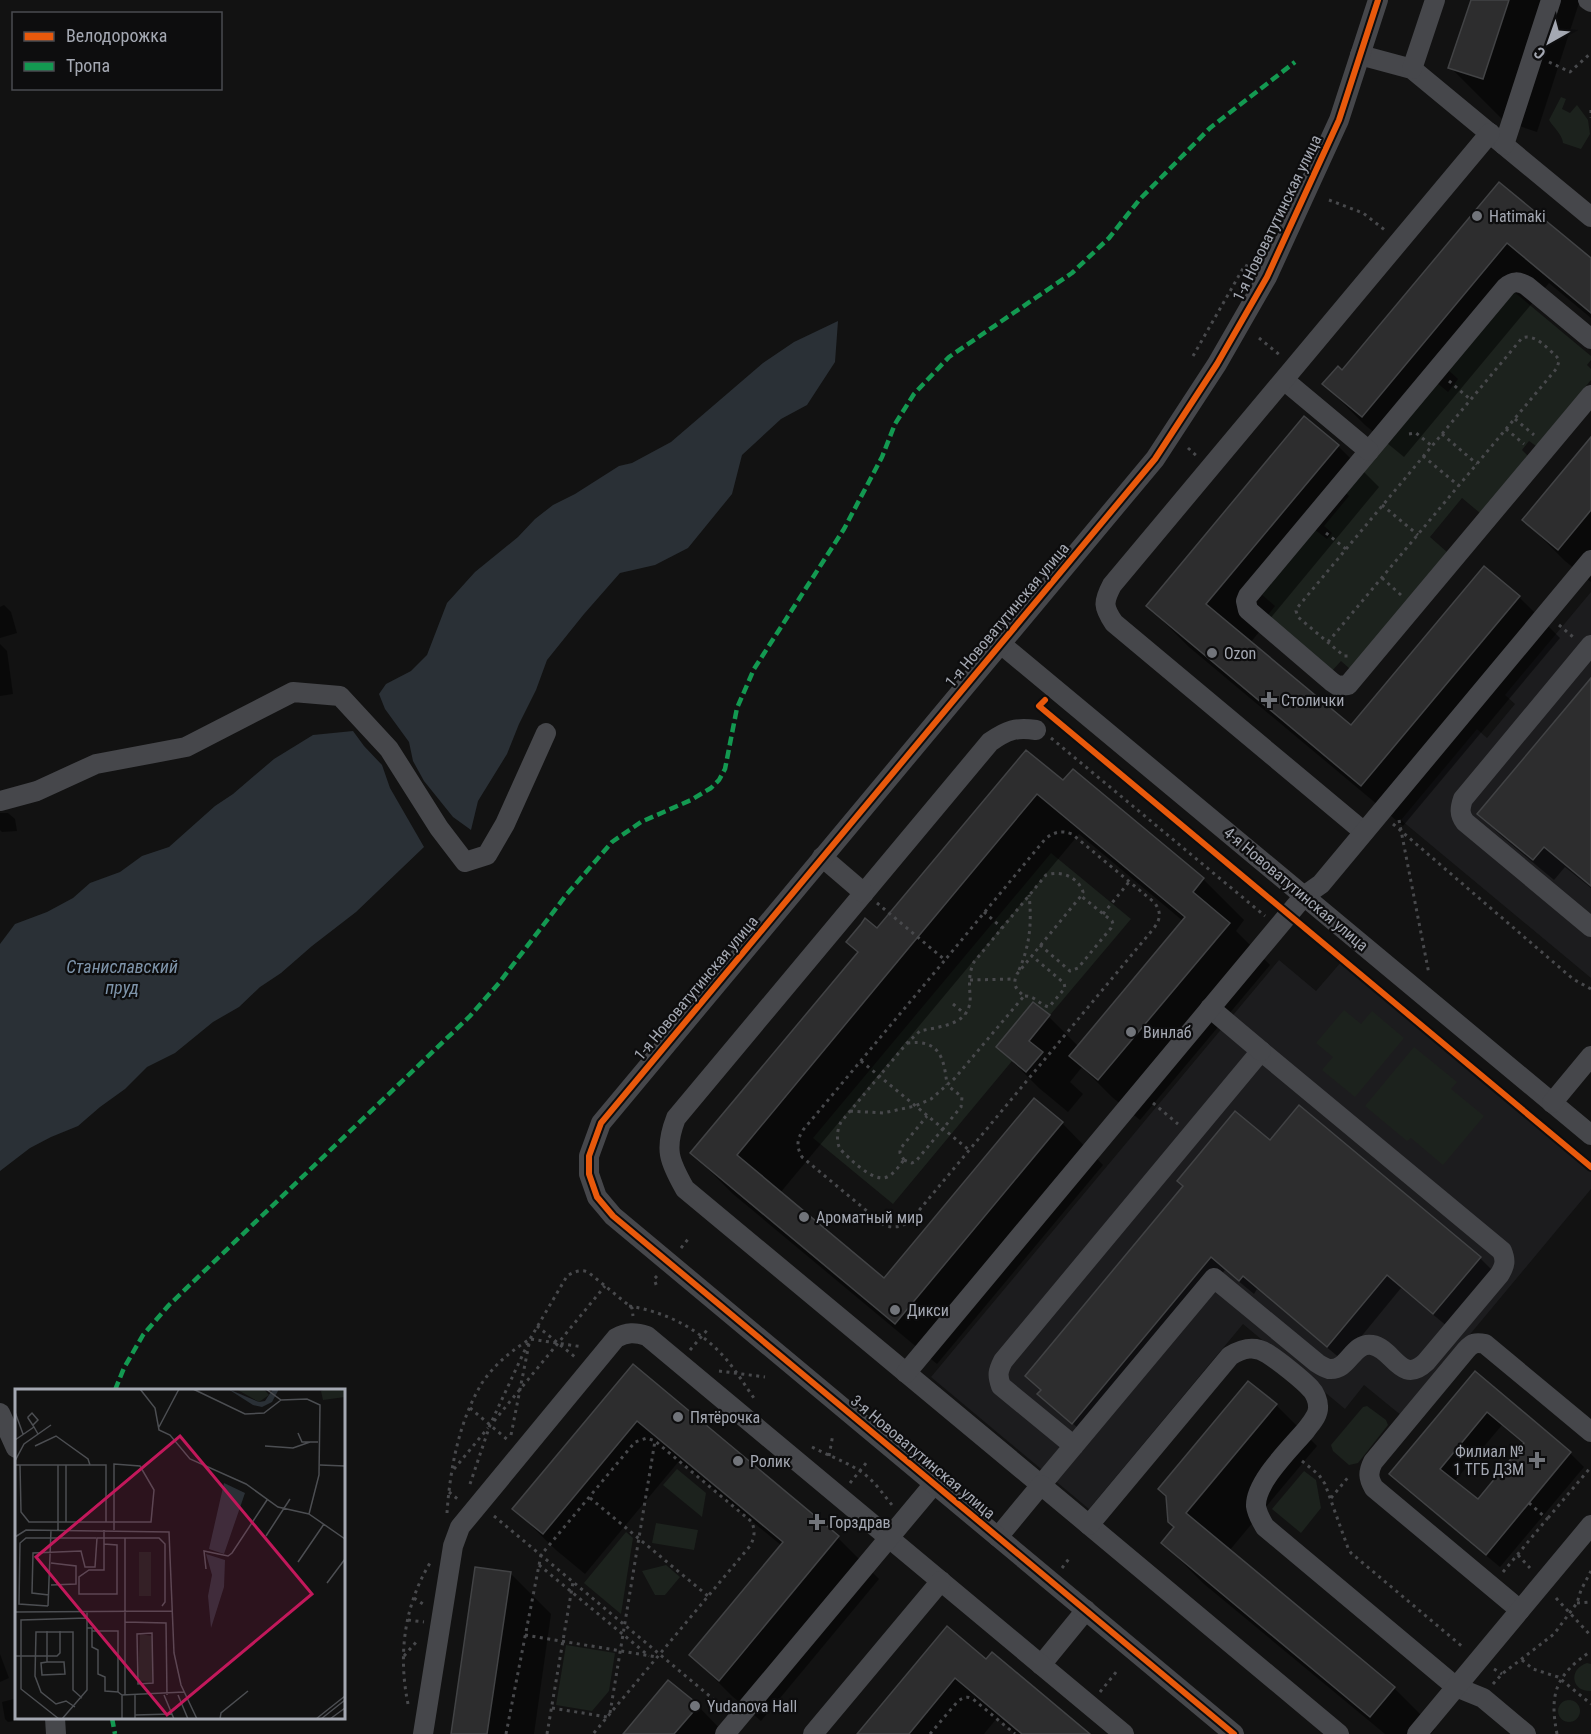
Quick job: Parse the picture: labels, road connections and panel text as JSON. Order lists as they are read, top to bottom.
{
  "streets": {
    "street": ["1-я Нововатутинская улица", "4-я Нововатутинская улица", "3-я Нововатутинская улица"]
  },
  "crossings": [
    ["1-я Нововатутинская улица", "4-я Нововатутинская улица"],
    ["1-я Нововатутинская улица", "3-я Нововатутинская улица"]
  ],
  "water": ["Станиславский пруд"],
  "places": {
    "other": [
      "Hatimaki",
      "Ozon",
      "Винлаб",
      "Ароматный мир",
      "Дикси",
      "Пятёрочка",
      "Ролик",
      "Yudanova Hall"
    ],
    "health": ["Столички", "Филиал № 1 ТГБ ДЗМ", "Горздрав"]
  },
  "legend": ["Велодорожка", "Тропа"],
  "north": "bottom left"
}
